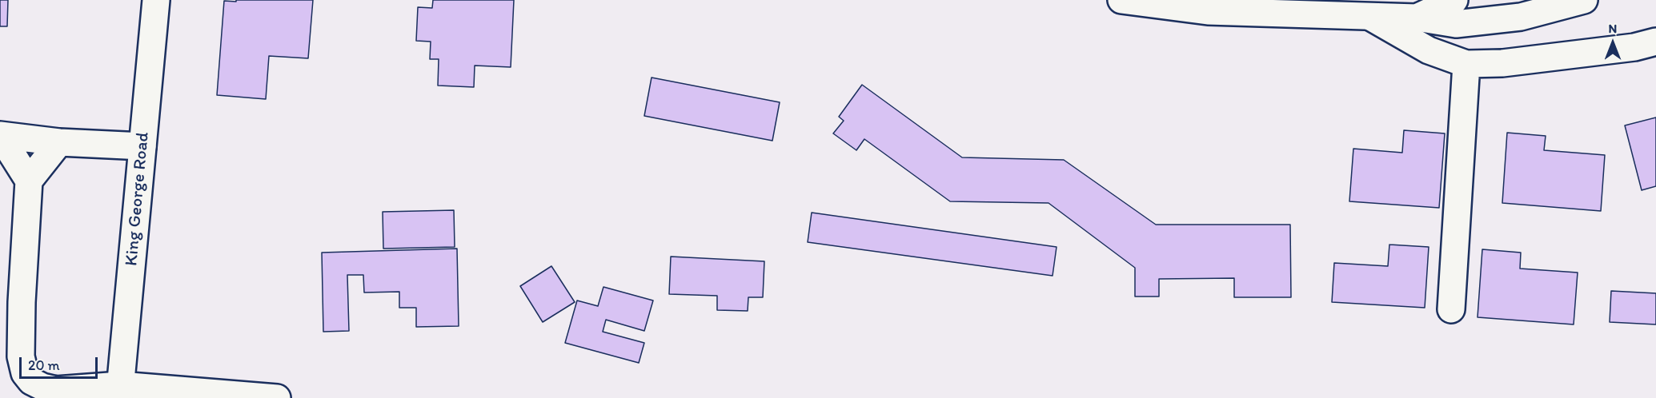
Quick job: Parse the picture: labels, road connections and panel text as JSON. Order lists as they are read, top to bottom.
{
  "streets": {
    "main road": ["King George Road"]
  },
  "scale_bar": "20 m",
  "north": "top"
}
